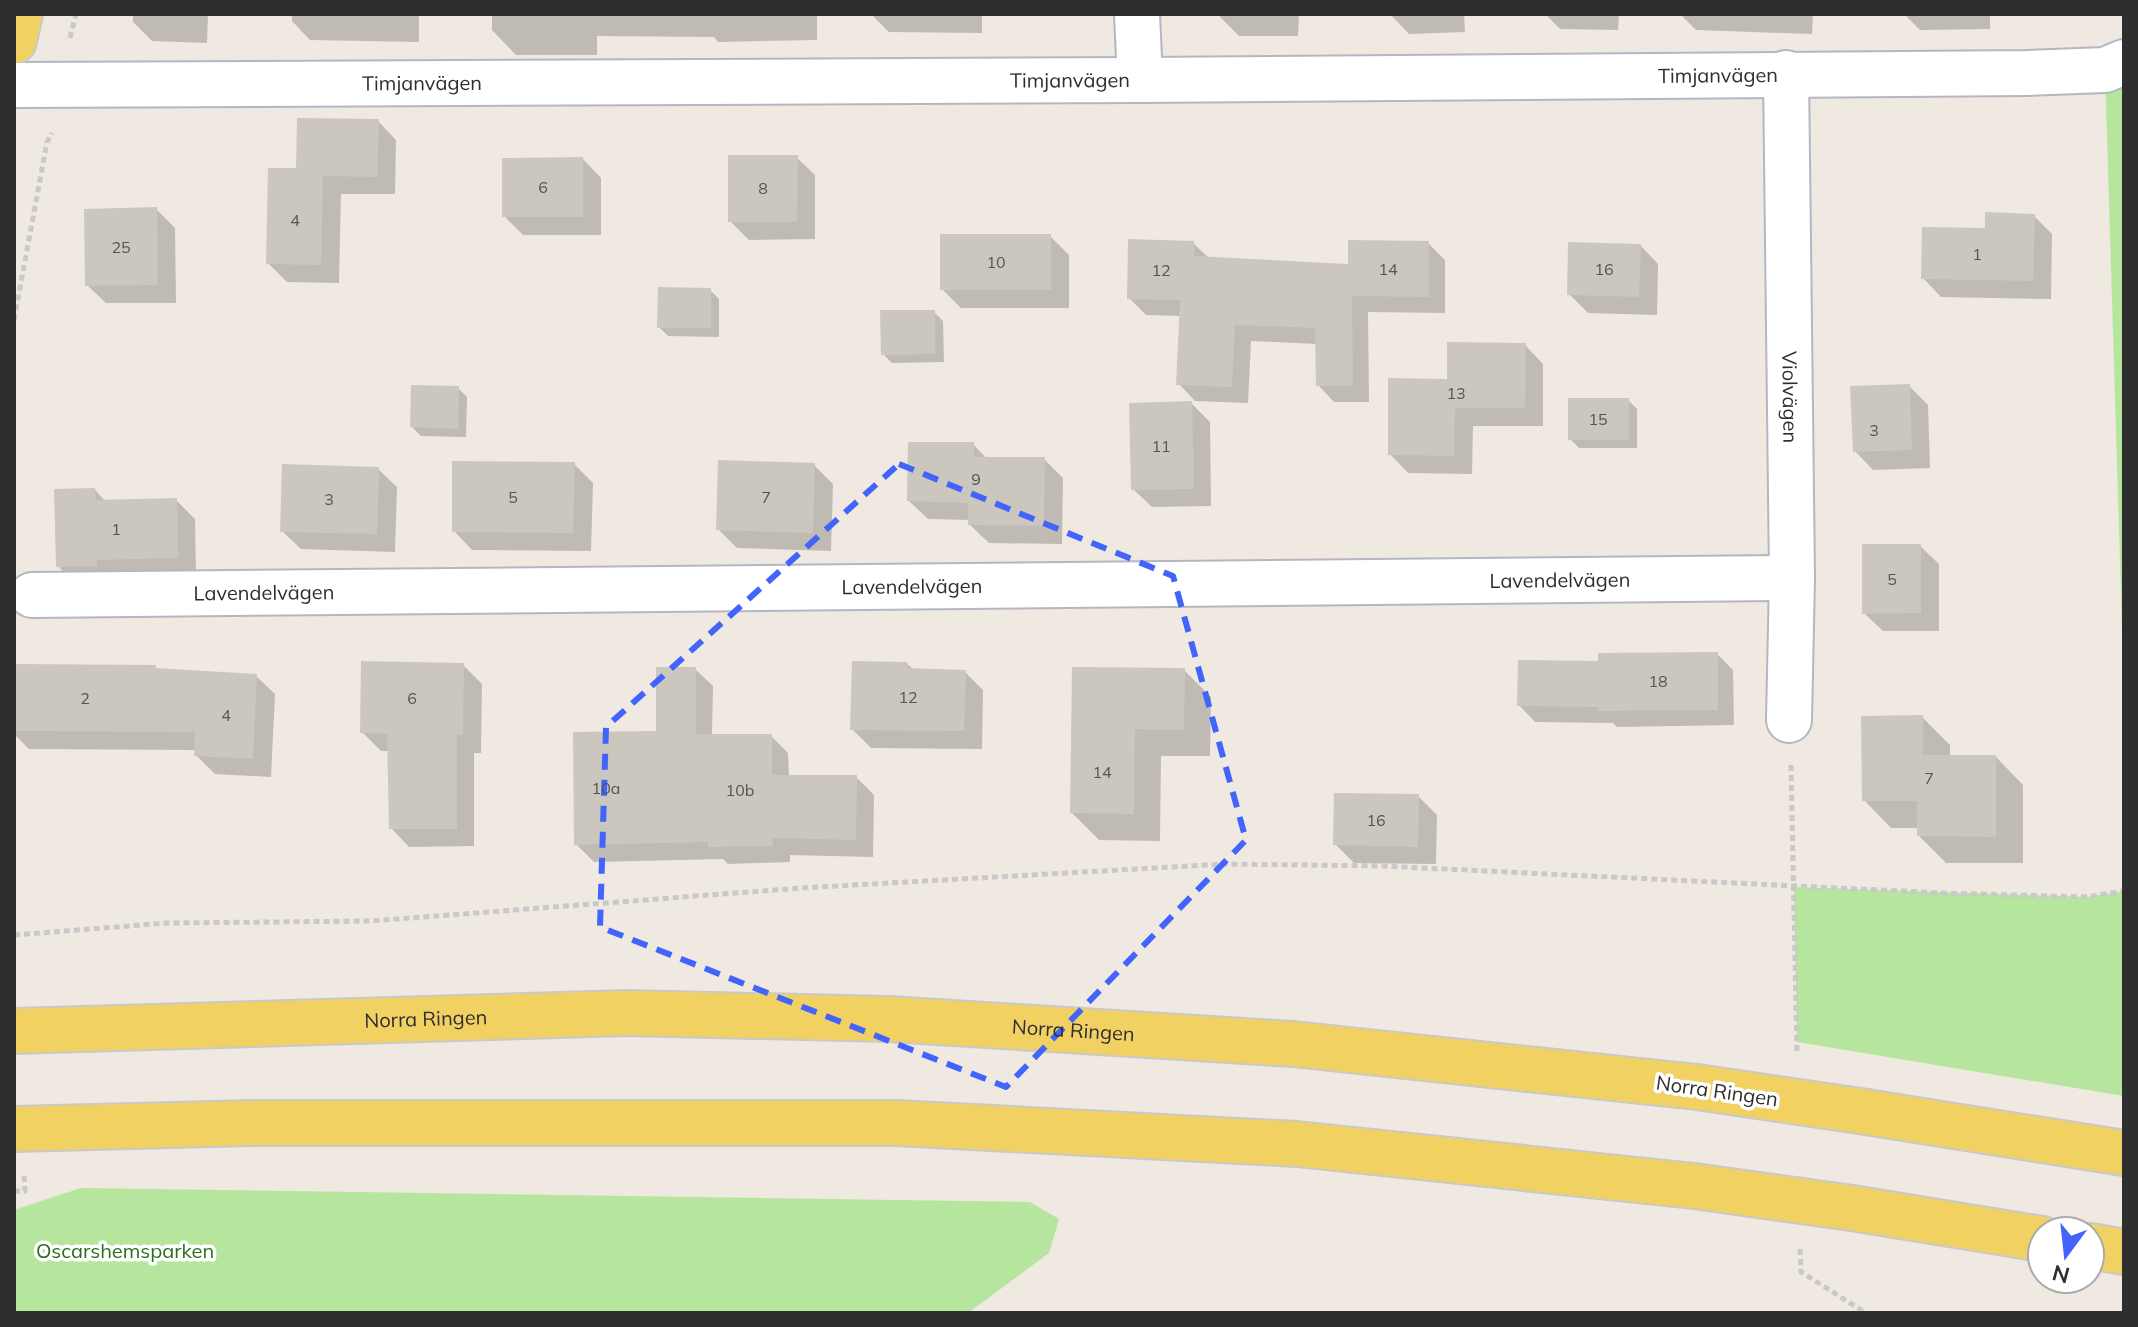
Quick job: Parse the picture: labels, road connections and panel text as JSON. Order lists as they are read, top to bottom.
{
  "streets": {
    "main road": ["Norra Ringen"],
    "street": ["Timjanvägen", "Violvägen", "Lavendelvägen"]
  },
  "crossings": [
    ["Timjanvägen", "Violvägen"],
    ["Violvägen", "Lavendelvägen"]
  ],
  "parks": ["Oscarshemsparken"],
  "house_numbers": [
    "6",
    "8",
    "4",
    "25",
    "1",
    "10",
    "14",
    "16",
    "12",
    "13",
    "15",
    "3",
    "11",
    "9",
    "5",
    "7",
    "3",
    "1",
    "5",
    "18",
    "12",
    "2",
    "6",
    "4",
    "14",
    "7",
    "10a",
    "10b",
    "16"
  ],
  "north": "bottom"
}
